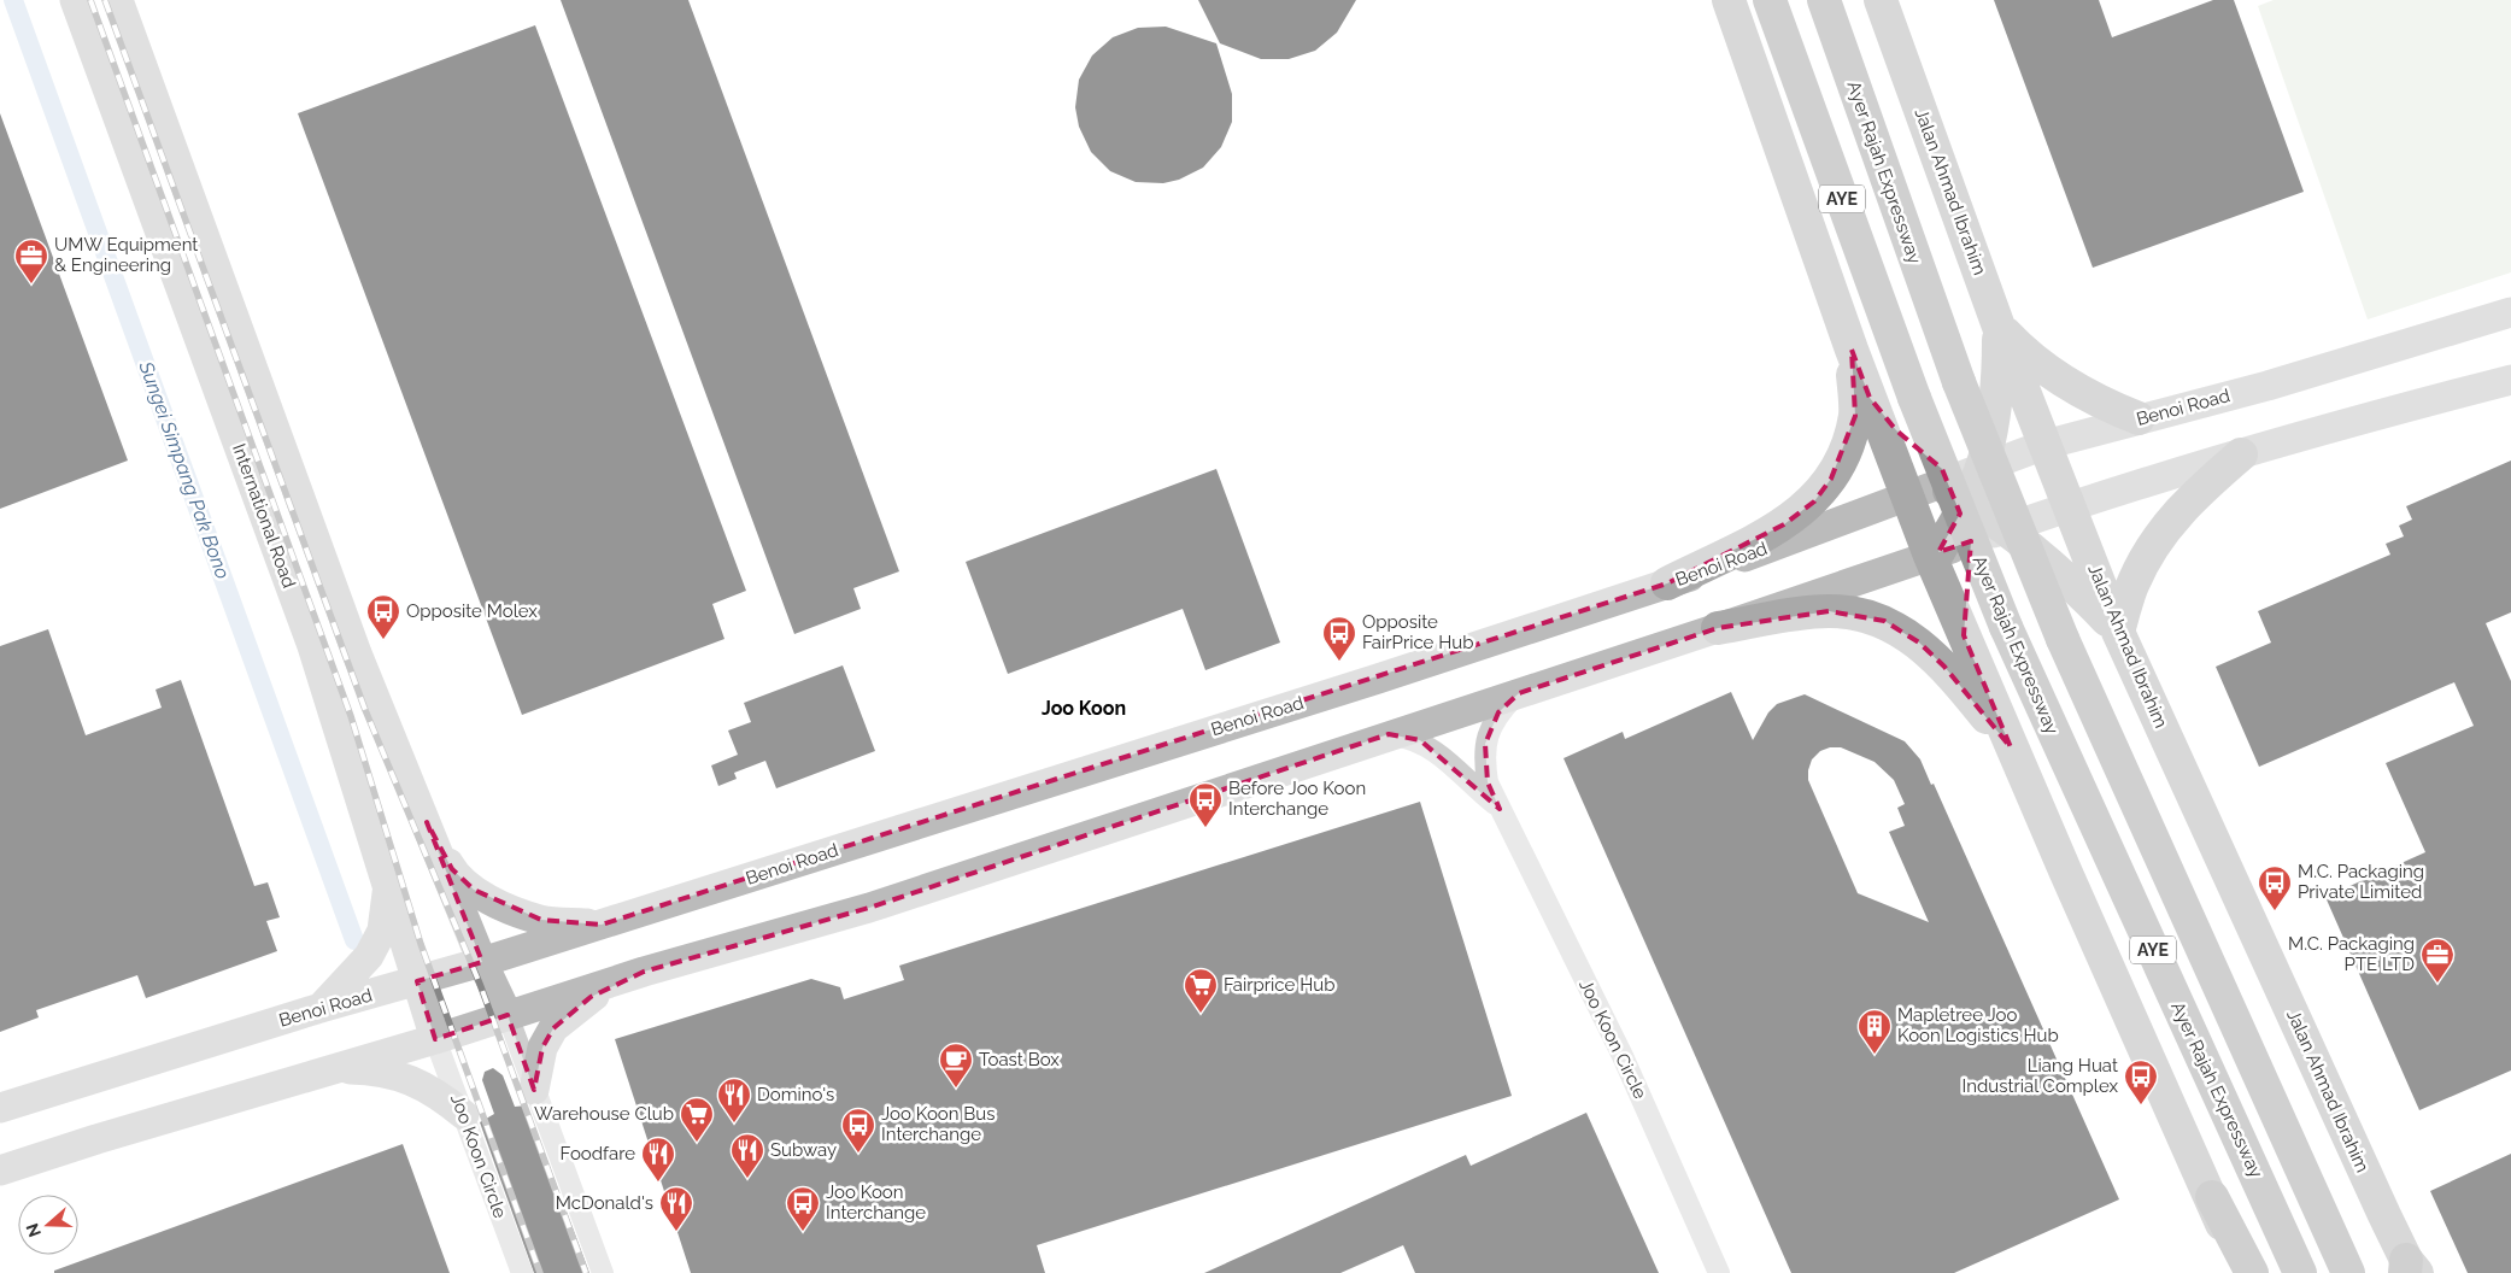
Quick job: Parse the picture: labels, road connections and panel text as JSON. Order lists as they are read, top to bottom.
{
  "streets": {
    "highway": ["Ayer Rajah Expressway", "AYE"],
    "main road": ["Jalan Ahmad Ibrahim", "Benoi Road", "International Road"],
    "street": ["Joo Koon Circle"]
  },
  "crossings": [
    ["Jalan Ahmad Ibrahim", "Benoi Road"],
    ["Benoi Road", "International Road"],
    ["International Road", "Joo Koon Circle"]
  ],
  "districts": ["Joo Koon"],
  "water": ["Sungei Simpang Pak Bono"],
  "places": {
    "office": ["UMW Equipment & Engineering", "M.C. Packaging PTE LTD"],
    "bus stop": [
      "Opposite Molex",
      "Opposite FairPrice Hub",
      "Before Joo Koon Interchange",
      "M.C. Packaging Private Limited",
      "Liang Huat Industrial Complex",
      "Joo Koon Bus Interchange",
      "Joo Koon Interchange"
    ],
    "supermarket": ["Fairprice Hub", "Warehouse Club"],
    "building": ["Mapletree Joo Koon Logistics Hub"],
    "cafe": ["Toast Box"],
    "restaurant": [
      "Domino's",
      "Subway",
      "Foodfare",
      "McDonald's"
    ]
  },
  "north": "left"
}
